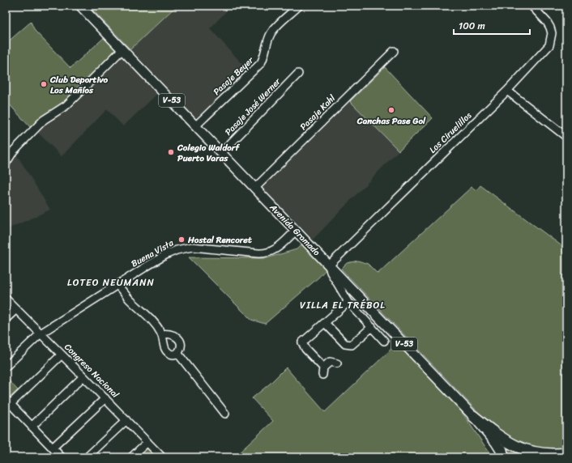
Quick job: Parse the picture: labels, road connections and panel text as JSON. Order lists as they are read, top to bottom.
{
  "streets": {
    "main road": ["V-53", "Avenida Gramado"],
    "street": [
      "Pasaje Beyer",
      "Pasaje José Werner",
      "Pasaje Kahl",
      "Los Ciruelillos",
      "Buena Vista",
      "Congreso Nacional"
    ]
  },
  "crossings": [
    ["Pasaje Beyer", "Avenida Gramado"],
    ["Pasaje José Werner", "Avenida Gramado"],
    ["Pasaje Kahl", "Avenida Gramado"],
    ["Los Ciruelillos", "Avenida Gramado"],
    ["Avenida Gramado", "Buena Vista"],
    ["Buena Vista", "Congreso Nacional"]
  ],
  "districts": ["LOTEO NEUMANN", "VILLA EL TRÉBOL"],
  "places": [
    "Club Deportivo Los Mañíos",
    "Canchas Pase Gol",
    "Colegio Waldorf Puerto Varas",
    "Hostal Rencoret"
  ],
  "scale_bar": "100 m"
}
